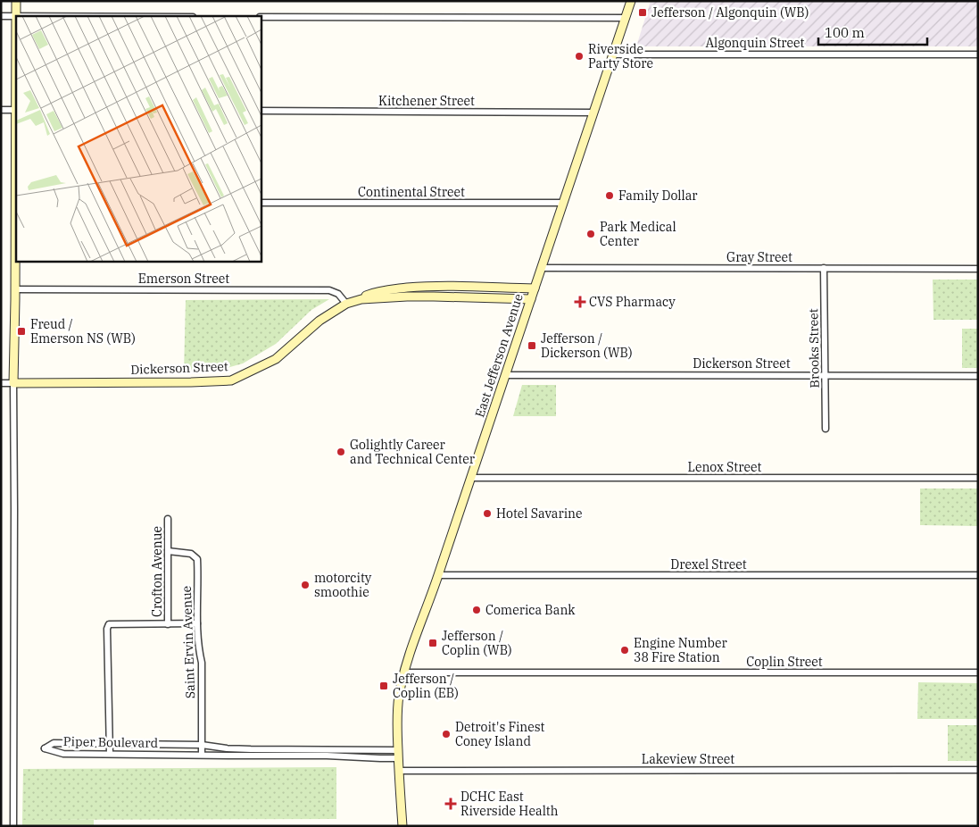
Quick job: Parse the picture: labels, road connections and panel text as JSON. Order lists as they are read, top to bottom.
{
  "streets": {
    "street": [
      "Algonquin Street",
      "Kitchener Street",
      "Continental Street",
      "Gray Street",
      "Emerson Street",
      "Brooks Street",
      "East Jefferson Avenue",
      "Dickerson Street",
      "Lenox Street",
      "Drexel Street",
      "Crofton Avenue",
      "Saint Ervin Avenue",
      "Coplin Street",
      "Piper Boulevard",
      "Lakeview Street"
    ]
  },
  "crossings": [
    ["Algonquin Street", "East Jefferson Avenue"],
    ["Kitchener Street", "East Jefferson Avenue"],
    ["Continental Street", "East Jefferson Avenue"],
    ["Gray Street", "Brooks Street"],
    ["Gray Street", "East Jefferson Avenue"],
    ["Emerson Street", "Dickerson Street"],
    ["Brooks Street", "Dickerson Street"],
    ["East Jefferson Avenue", "Dickerson Street"],
    ["East Jefferson Avenue", "Lenox Street"],
    ["East Jefferson Avenue", "Drexel Street"],
    ["East Jefferson Avenue", "Coplin Street"],
    ["East Jefferson Avenue", "Piper Boulevard"],
    ["East Jefferson Avenue", "Lakeview Street"],
    ["Crofton Avenue", "Saint Ervin Avenue"],
    ["Saint Ervin Avenue", "Piper Boulevard"]
  ],
  "places": {
    "transit": [
      "Jefferson / Algonquin (WB)",
      "Freud / Emerson NS (WB)",
      "Jefferson / Dickerson (WB)",
      "Jefferson / Coplin (WB)",
      "Jefferson / Coplin (EB)"
    ],
    "other": [
      "Riverside Party Store",
      "Family Dollar",
      "Park Medical Center",
      "Golightly Career and Technical Center",
      "Hotel Savarine",
      "motorcity smoothie",
      "Comerica Bank",
      "Engine Number 38 Fire Station",
      "Detroit's Finest Coney Island"
    ],
    "health": ["CVS Pharmacy", "DCHC East Riverside Health"]
  },
  "scale_bar": "100 m"
}
